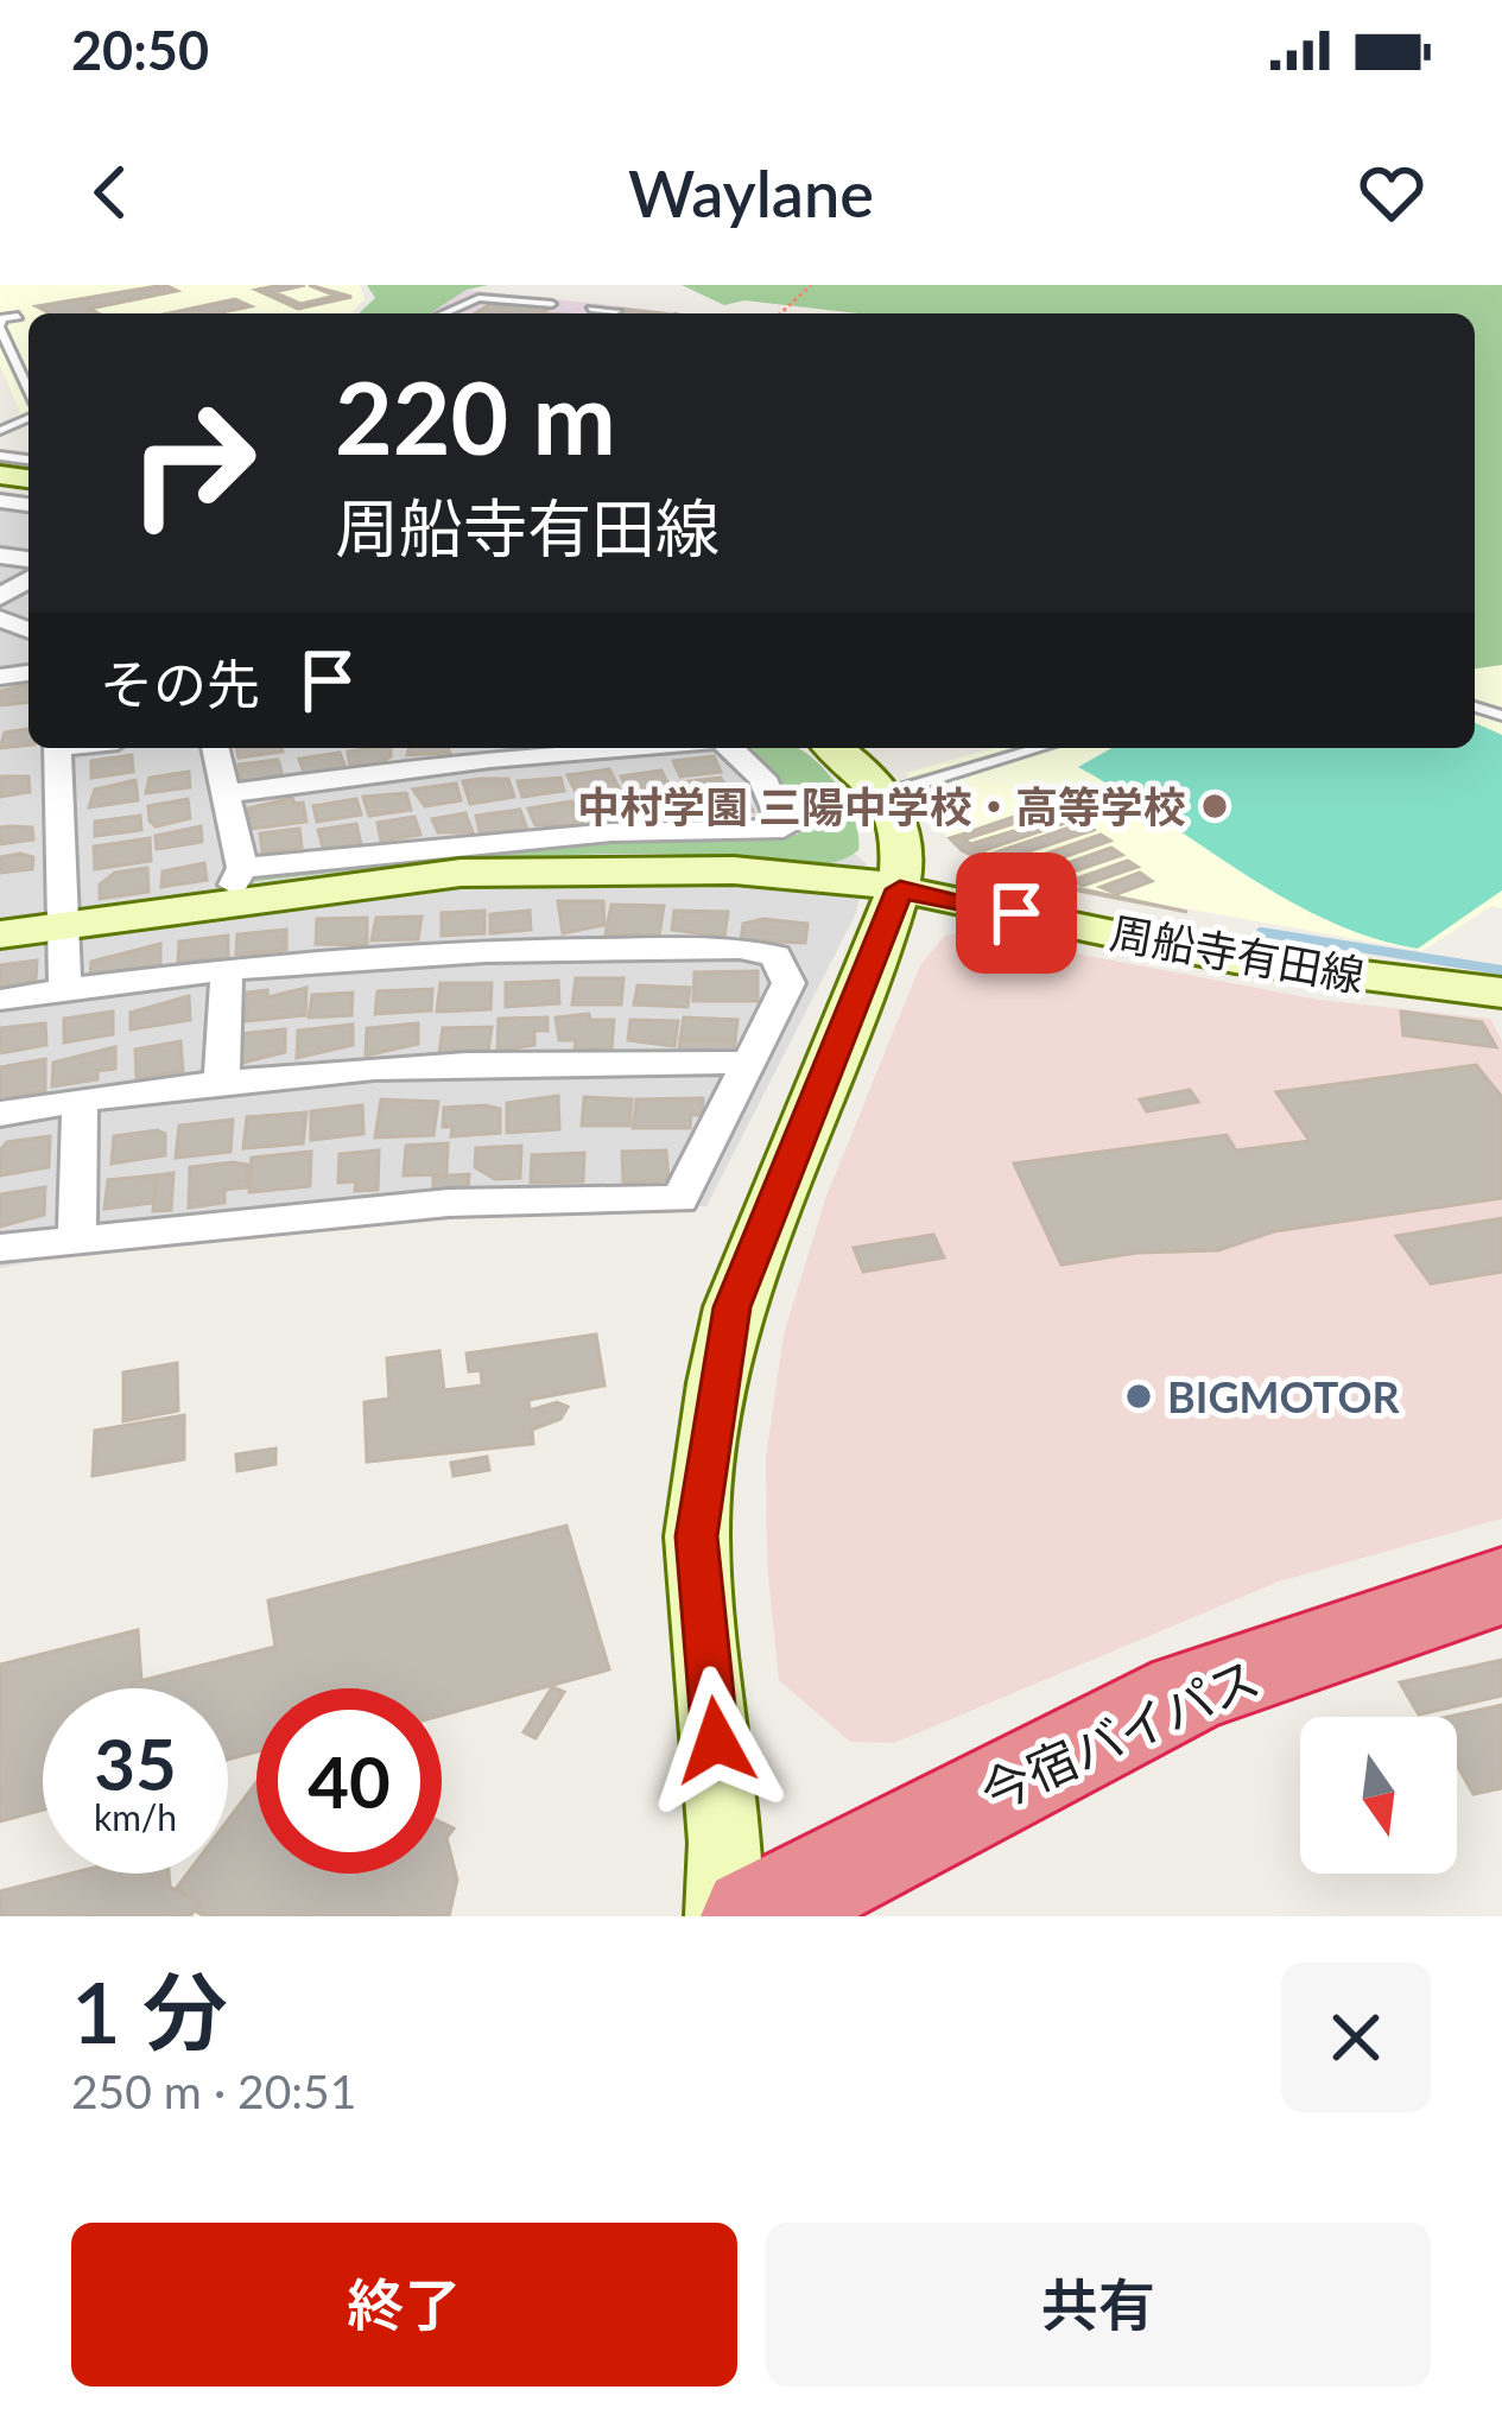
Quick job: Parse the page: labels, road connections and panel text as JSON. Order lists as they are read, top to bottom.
{
  "streets": {
    "highway": ["今宿バイパス"],
    "street": ["周船寺有田線"]
  },
  "places": ["中村学園 三陽中学校・高等学校", "BIGMOTOR"],
  "north": "bottom",
  "page": {
    "status": "20:50",
    "header": "Waylane",
    "turn": ["220 m", "周船寺有田線"],
    "then": "その先",
    "speed": "35 km/h",
    "limit": "40",
    "heading": ["1 分", "250 m · 20:51"],
    "buttons": ["終了", "共有"]
  }
}
